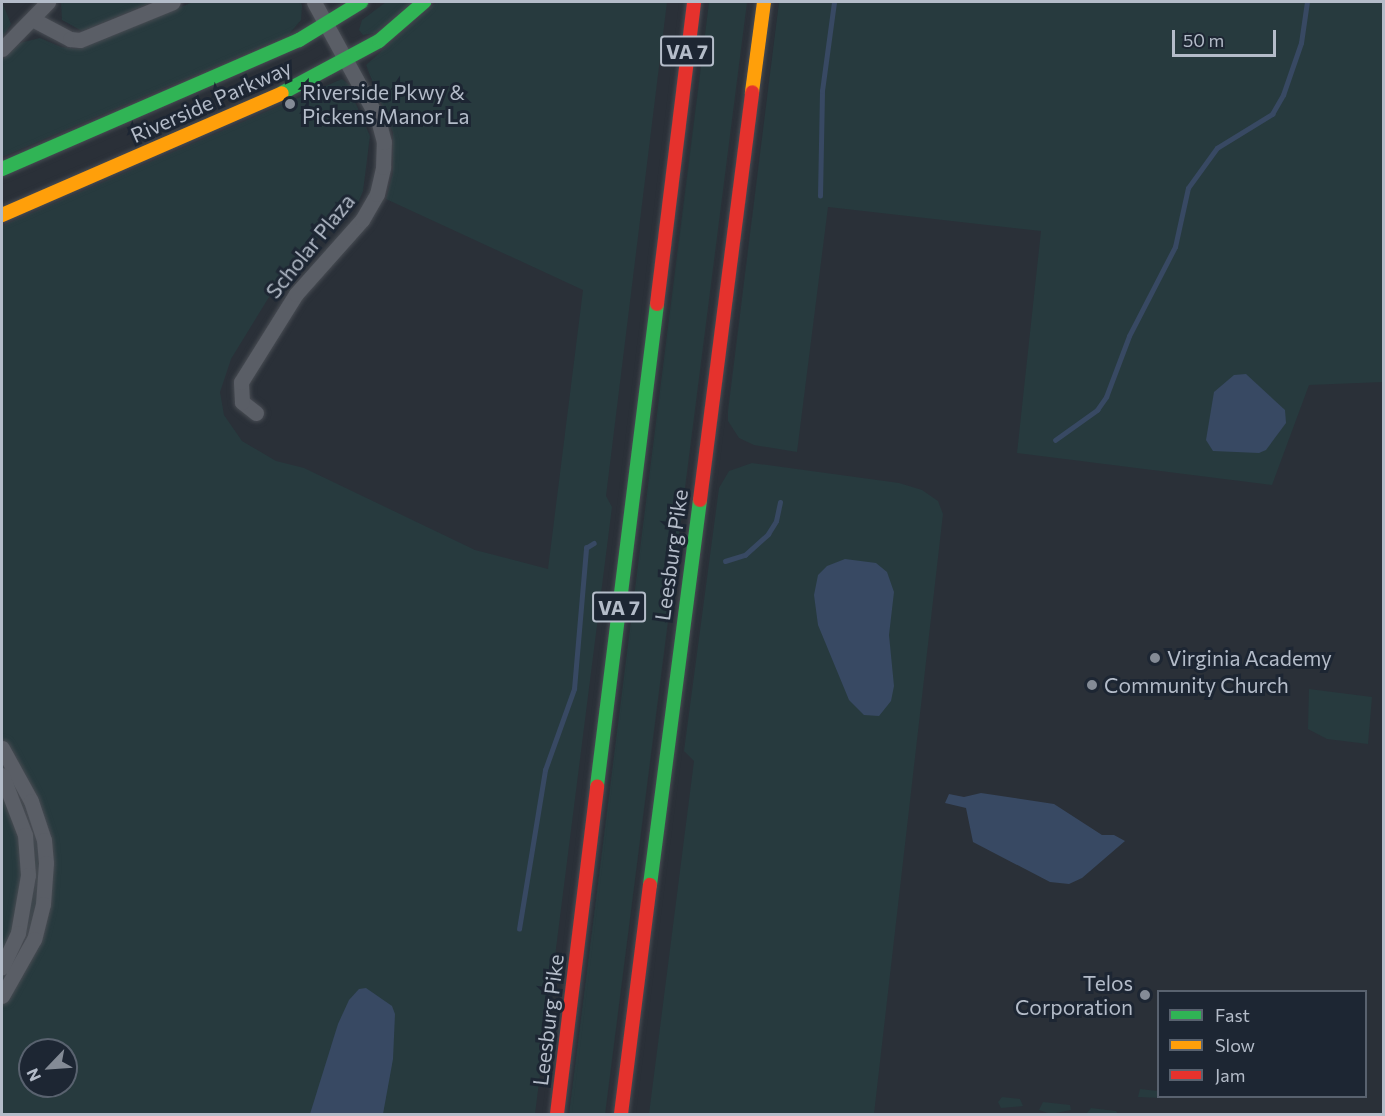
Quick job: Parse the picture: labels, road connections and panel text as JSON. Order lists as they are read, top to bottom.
{
  "streets": {
    "main road": ["VA 7", "Riverside Parkway", "Leesburg Pike"],
    "street": ["Scholar Plaza"]
  },
  "crossings": [
    ["Riverside Parkway", "Scholar Plaza"]
  ],
  "places": [
    "Riverside Pkwy & Pickens Manor La",
    "Virginia Academy",
    "Community Church",
    "Telos Corporation"
  ],
  "legend": ["Fast", "Slow", "Jam"],
  "scale_bar": "50 m",
  "north": "bottom left"
}
